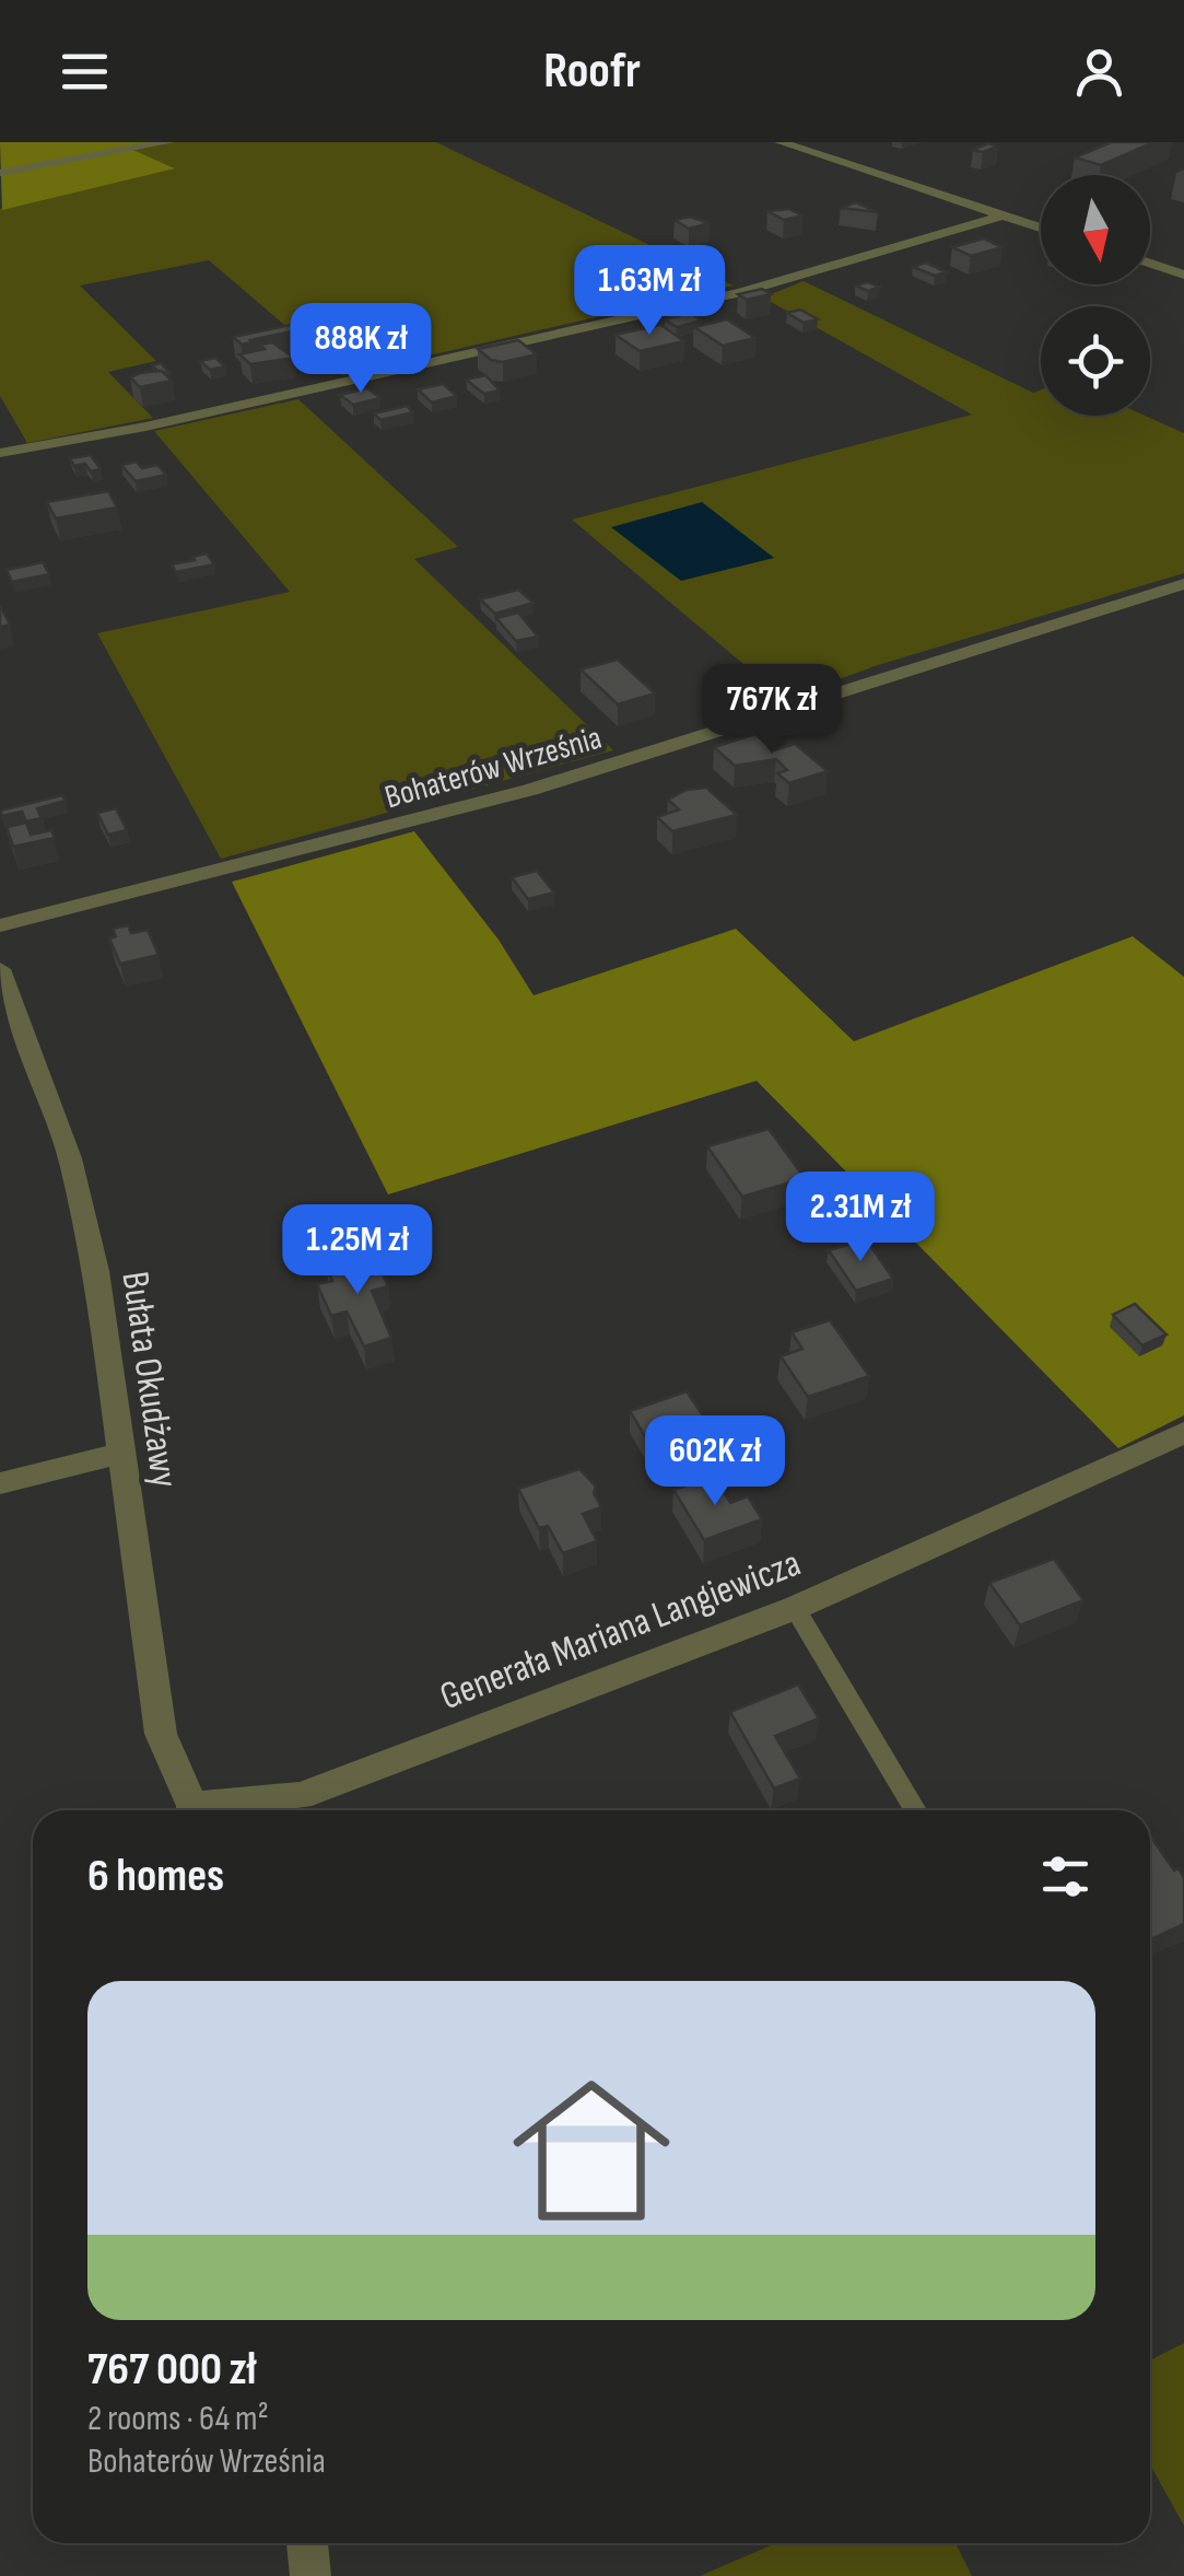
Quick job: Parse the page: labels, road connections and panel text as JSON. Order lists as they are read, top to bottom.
{
  "streets": {
    "street": ["Bohaterów Września", "Bułata Okudżawy", "Generała Mariana Langiewicza"]
  },
  "north": "bottom",
  "page": {
    "header": "Roofr",
    "price": [
      "1.63M zł",
      "888K zł",
      "767K zł",
      "2.31M zł",
      "1.25M zł",
      "602K zł"
    ],
    "heading": "6 homes",
    "list": [
      {
        "name": "767 000 zł",
        "note": "2 rooms · 64 m² · Bohaterów Września"
      }
    ]
  }
}
